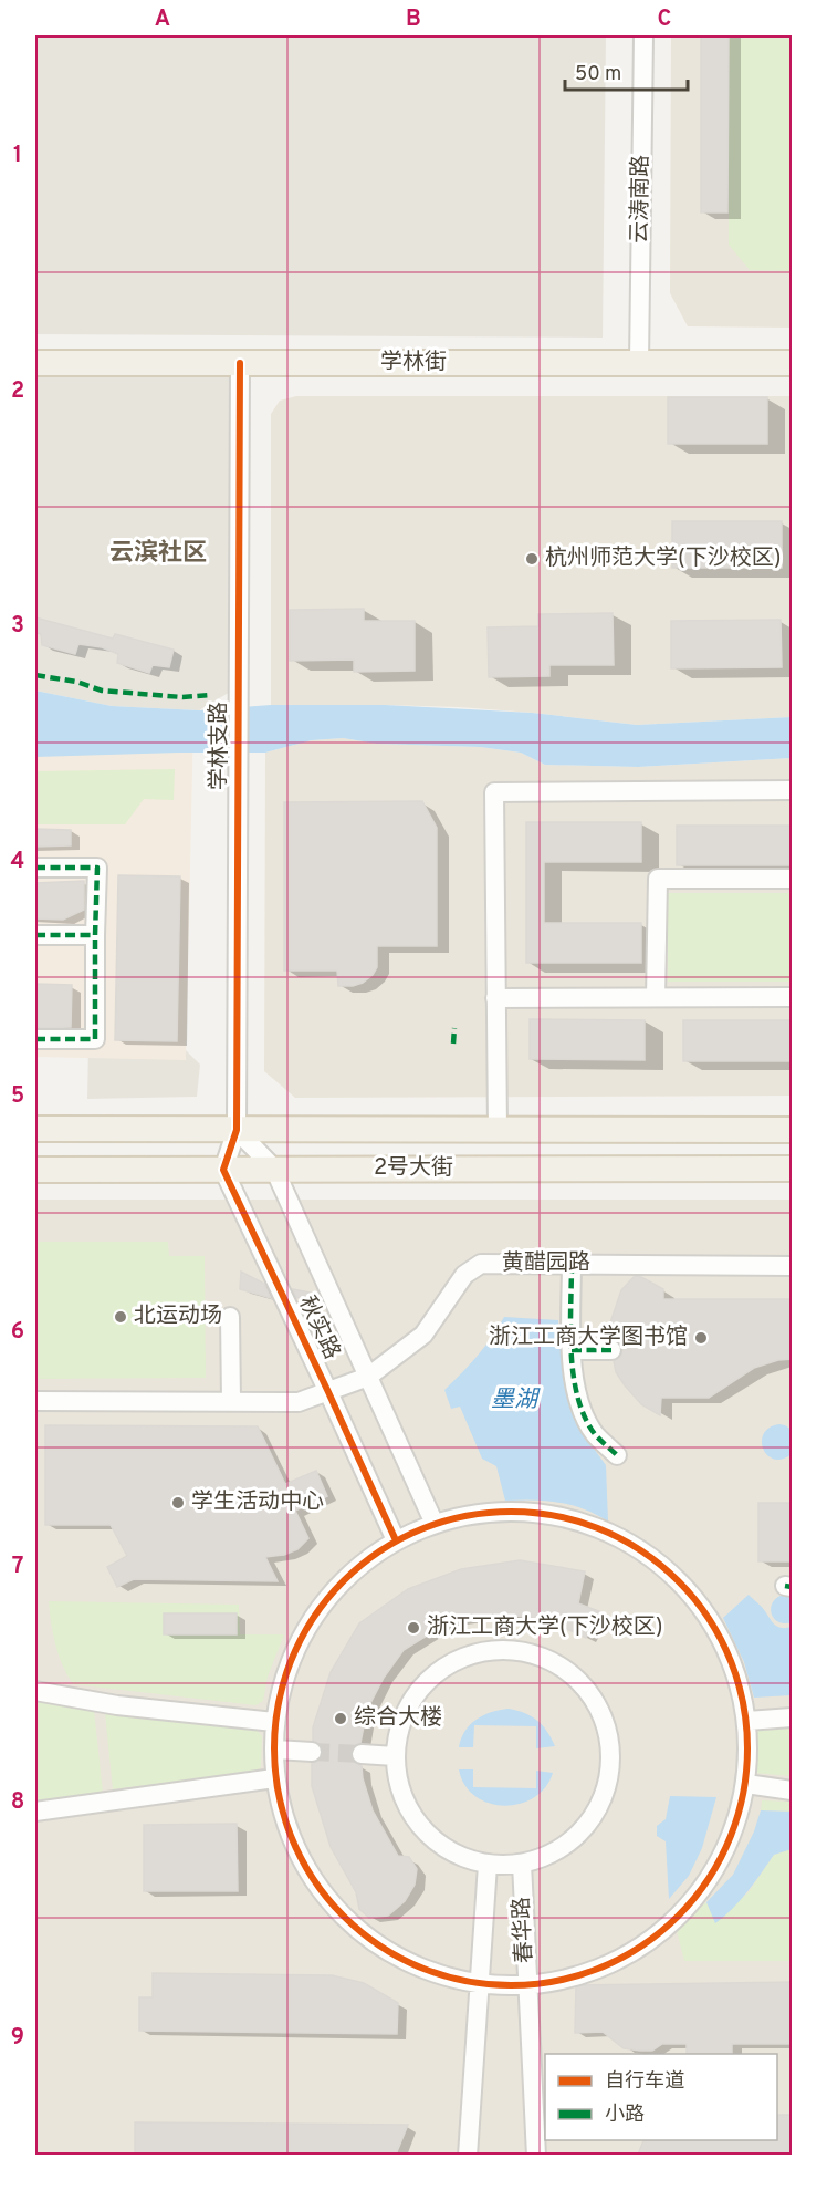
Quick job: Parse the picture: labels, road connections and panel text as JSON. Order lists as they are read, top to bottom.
{
  "streets": {
    "main road": ["学林街", "2号大街"],
    "street": [
      "云涛南路",
      "学林支路",
      "黄醋园路",
      "秋实路",
      "春华路"
    ]
  },
  "crossings": [
    ["云涛南路", "学林街"],
    ["学林街", "学林支路"],
    ["学林支路", "2号大街"],
    ["学林支路", "秋实路"],
    ["2号大街", "秋实路"],
    ["黄醋园路", "秋实路"]
  ],
  "districts": ["云滨社区"],
  "water": ["墨湖"],
  "places": [
    "杭州师范大学(下沙校区)",
    "北运动场",
    "浙江工商大学图书馆",
    "学生活动中心",
    "浙江工商大学(下沙校区)",
    "综合大楼"
  ],
  "legend": ["自行车道", "小路"],
  "scale_bar": "50 m",
  "grid": {
    "columns": ["A", "B", "C"],
    "rows": [
      "1",
      "2",
      "3",
      "4",
      "5",
      "6",
      "7",
      "8",
      "9"
    ]
  }
}
